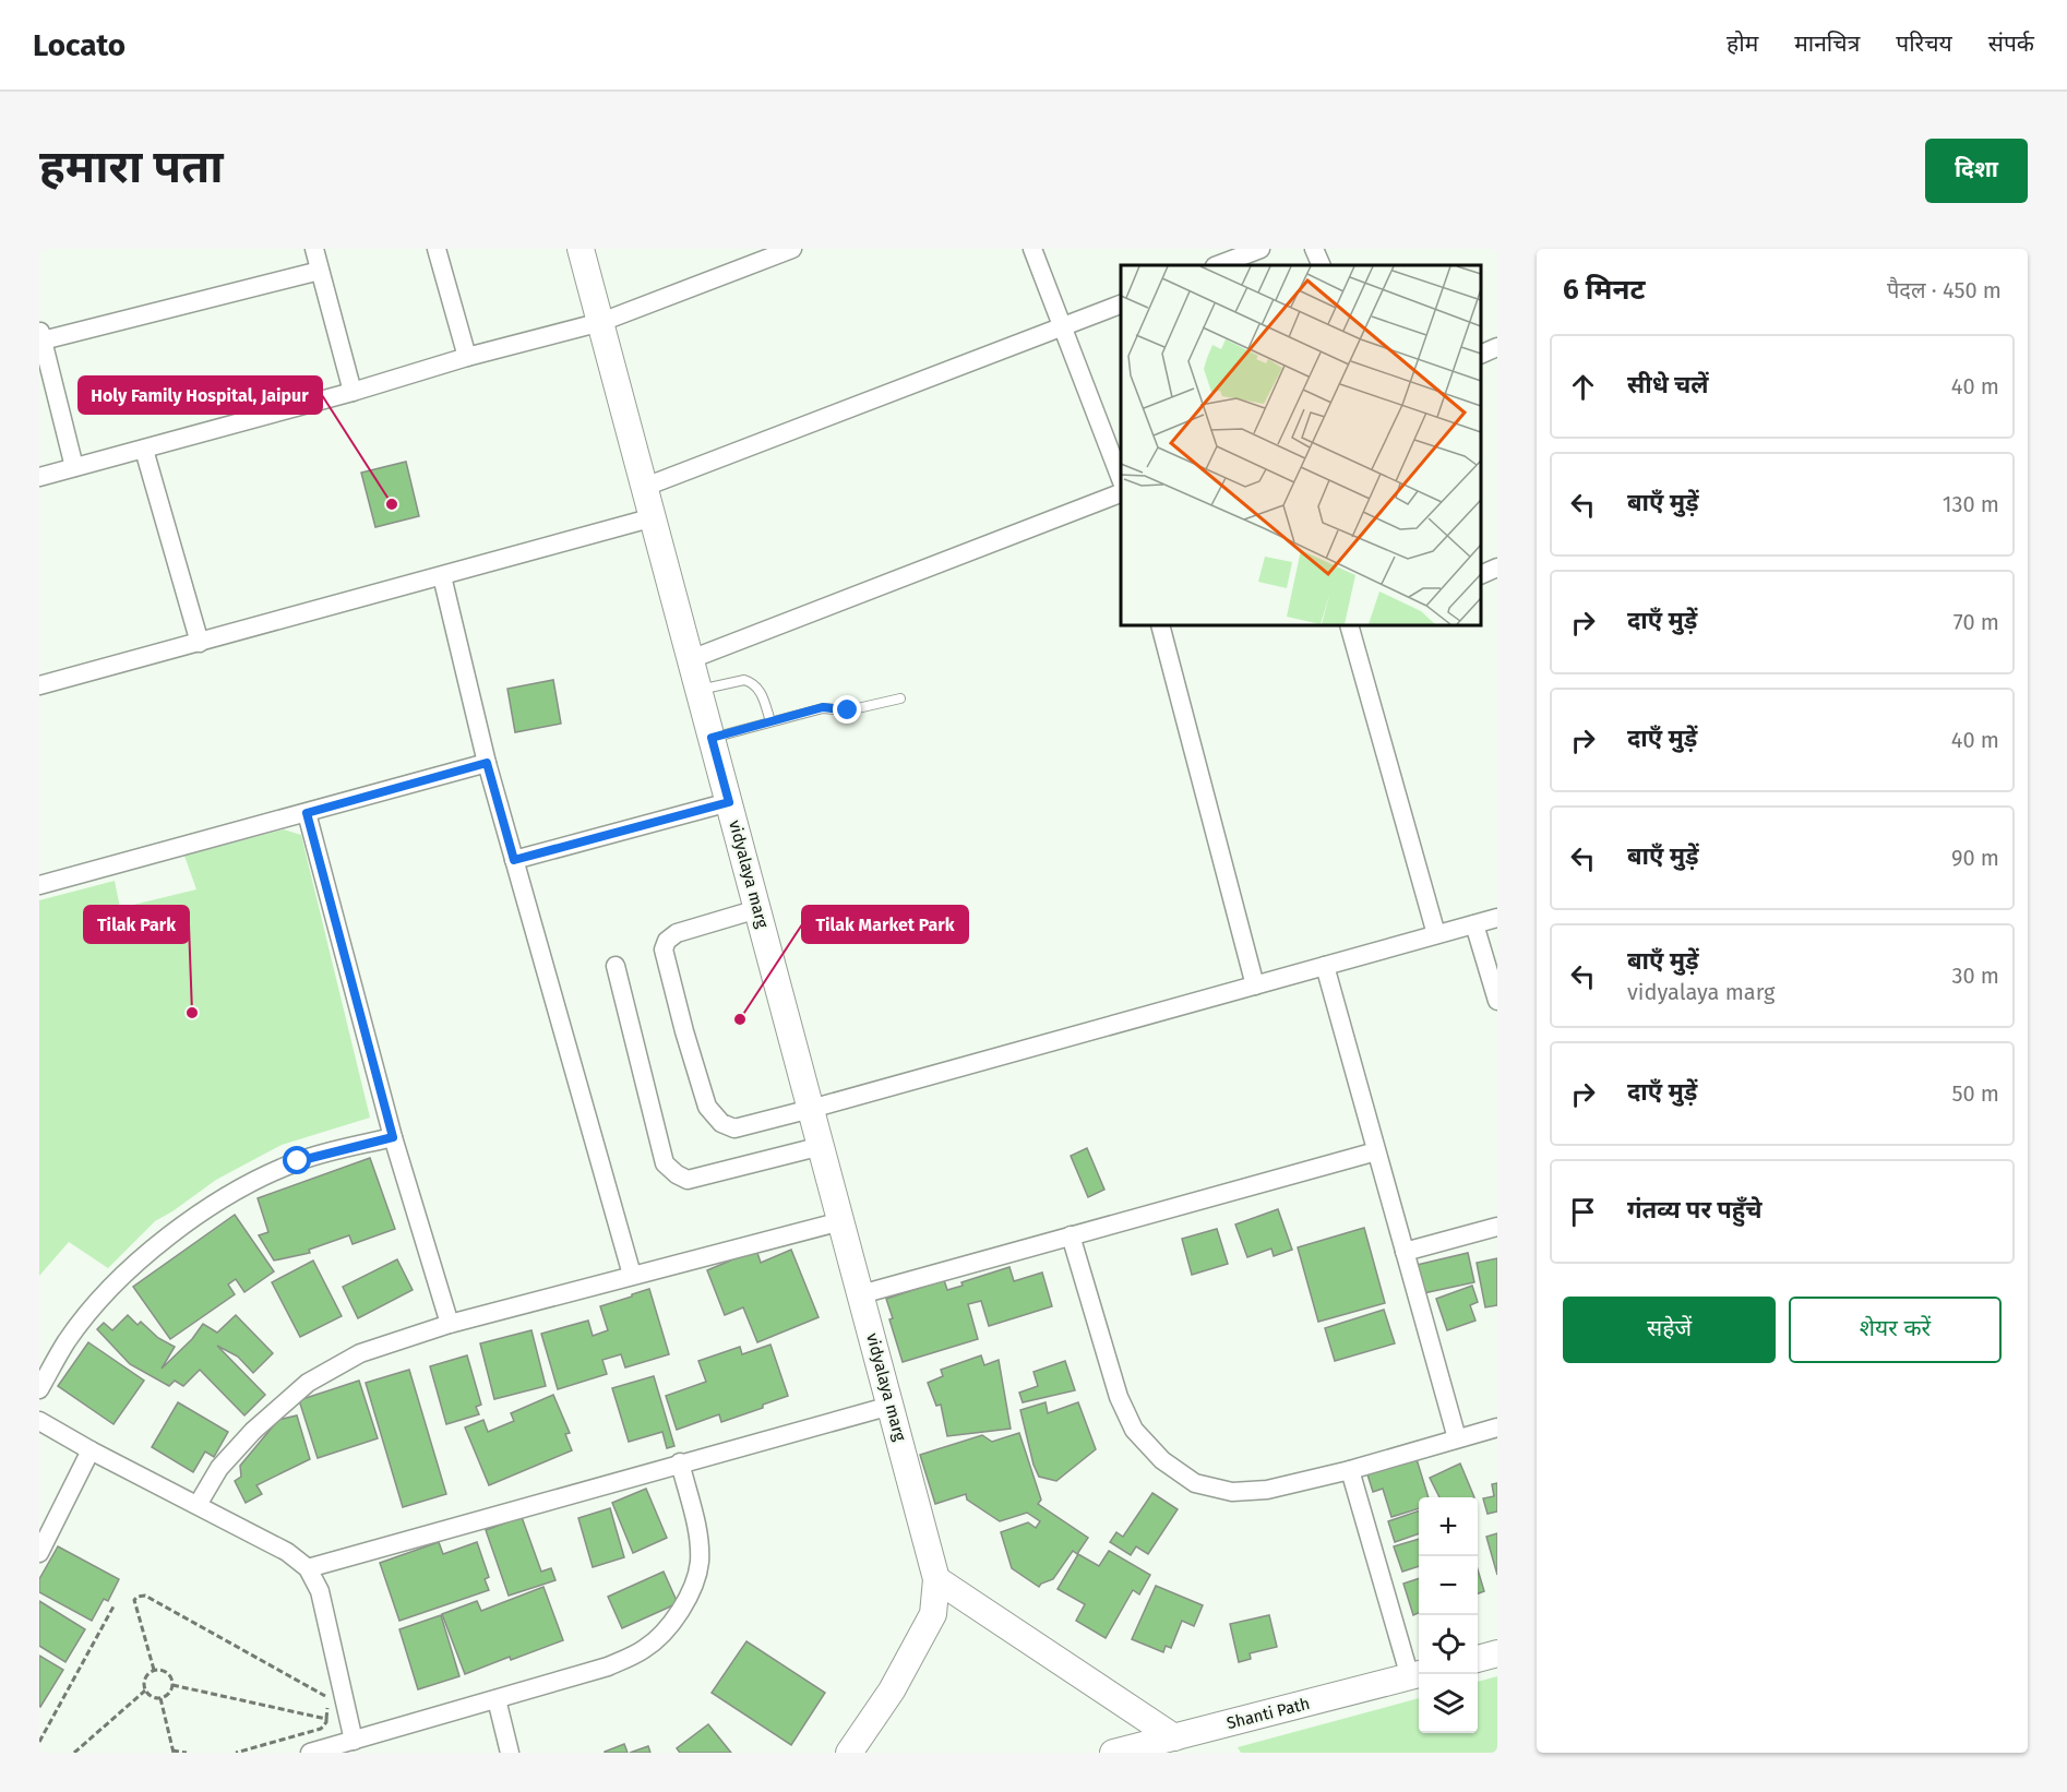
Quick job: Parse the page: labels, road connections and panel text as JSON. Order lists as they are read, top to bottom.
{
  "streets": {
    "street": ["vidyalaya marg", "Shanti Path"]
  },
  "places": ["Holy Family Hospital, Jaipur", "Tilak Park", "Tilak Market Park"],
  "page": {
    "header": "Locato",
    "nav": [
      "होम",
      "मानचित्र",
      "परिचय",
      "संपर्क"
    ],
    "buttons": [
      "दिशा",
      ["सहेजें", "शेयर करें"]
    ],
    "title": "हमारा पता",
    "heading": ["6 मिनट", "पैदल · 450 m"],
    "list": [
      ["सीधे चलें", "40 m"],
      ["बाएँ मुड़ें", "130 m"],
      ["दाएँ मुड़ें", "70 m"],
      ["दाएँ मुड़ें", "40 m"],
      ["बाएँ मुड़ें", "90 m"],
      ["बाएँ मुड़ें", "vidyalaya marg", "30 m"],
      ["दाएँ मुड़ें", "50 m"],
      "गंतव्य पर पहुँचे"
    ],
    "map_buttons": ["+", "−"]
  }
}
